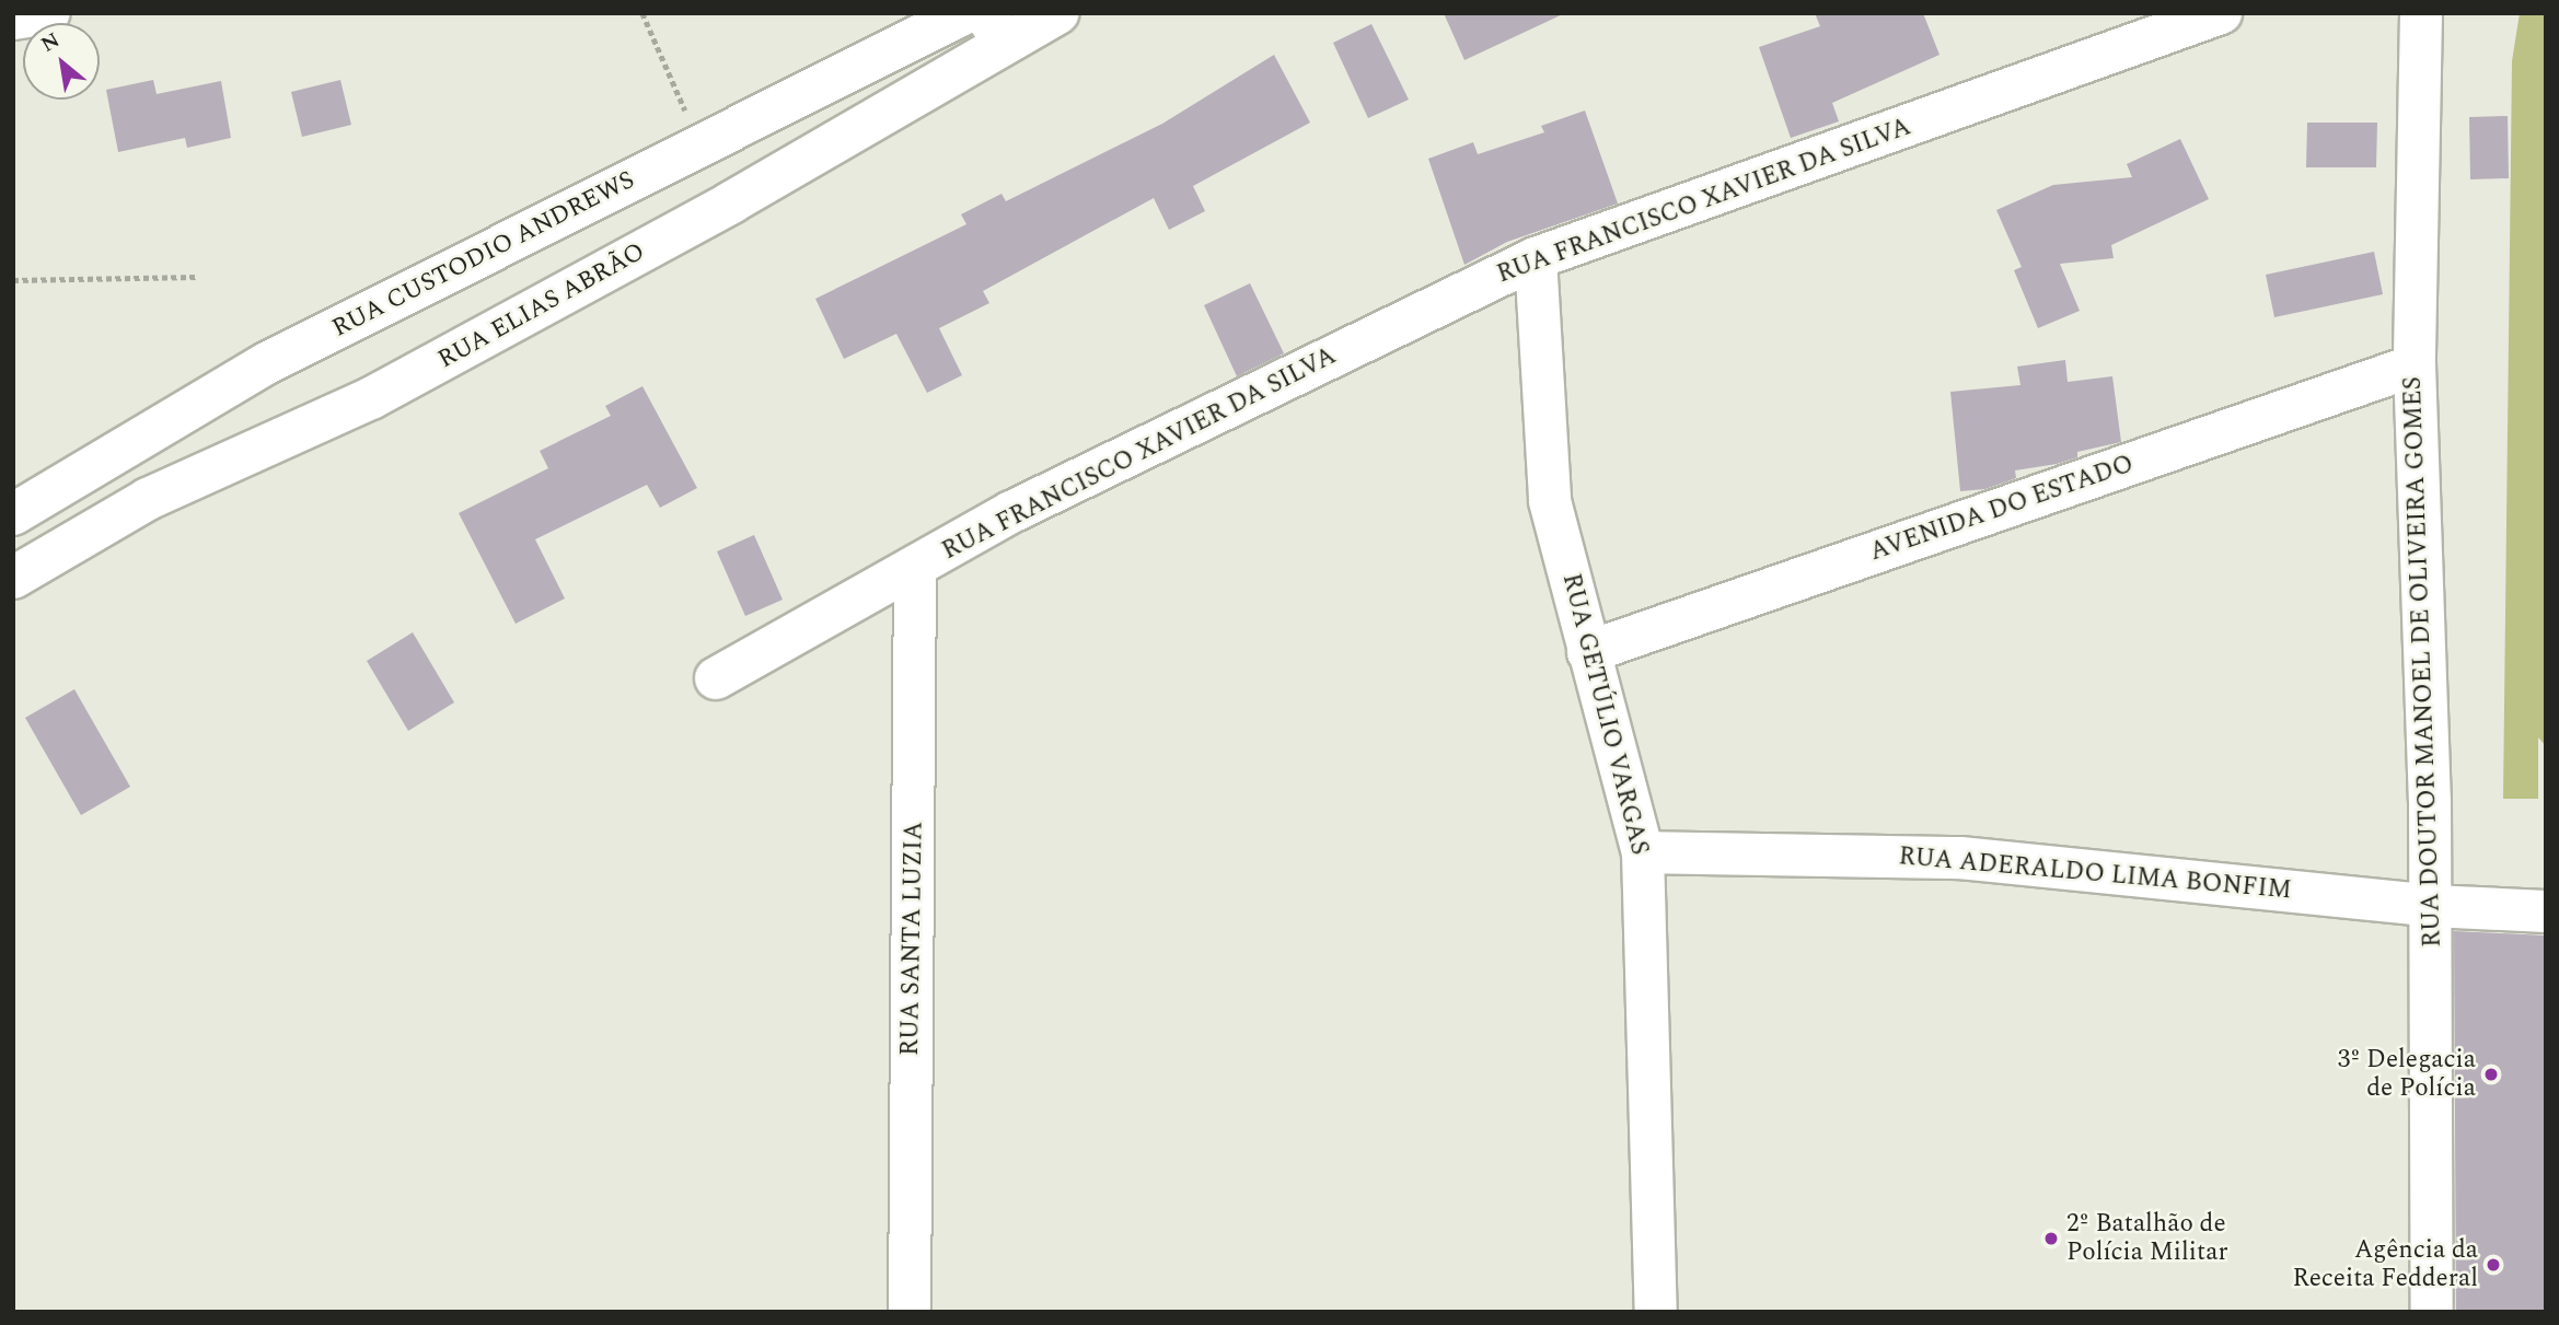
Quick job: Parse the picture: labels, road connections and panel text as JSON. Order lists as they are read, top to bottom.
{
  "streets": {
    "street": [
      "RUA FRANCISCO XAVIER DA SILVA",
      "RUA CUSTODIO ANDREWS",
      "RUA ELIAS ABRÃO",
      "AVENIDA DO ESTADO",
      "RUA DOUTOR MANOEL DE OLIVEIRA GOMES",
      "RUA GETÚLIO VARGAS",
      "RUA ADERALDO LIMA BONFIM",
      "RUA SANTA LUZIA"
    ]
  },
  "crossings": [
    ["RUA FRANCISCO XAVIER DA SILVA", "RUA GETÚLIO VARGAS"],
    ["RUA FRANCISCO XAVIER DA SILVA", "RUA SANTA LUZIA"],
    ["AVENIDA DO ESTADO", "RUA DOUTOR MANOEL DE OLIVEIRA GOMES"],
    ["AVENIDA DO ESTADO", "RUA GETÚLIO VARGAS"],
    ["RUA DOUTOR MANOEL DE OLIVEIRA GOMES", "RUA ADERALDO LIMA BONFIM"],
    ["RUA GETÚLIO VARGAS", "RUA ADERALDO LIMA BONFIM"]
  ],
  "places": ["3º Delegacia de Polícia", "2º Batalhão de Polícia Militar", "Agência da Receita Fedderal"],
  "north": "top left"
}
